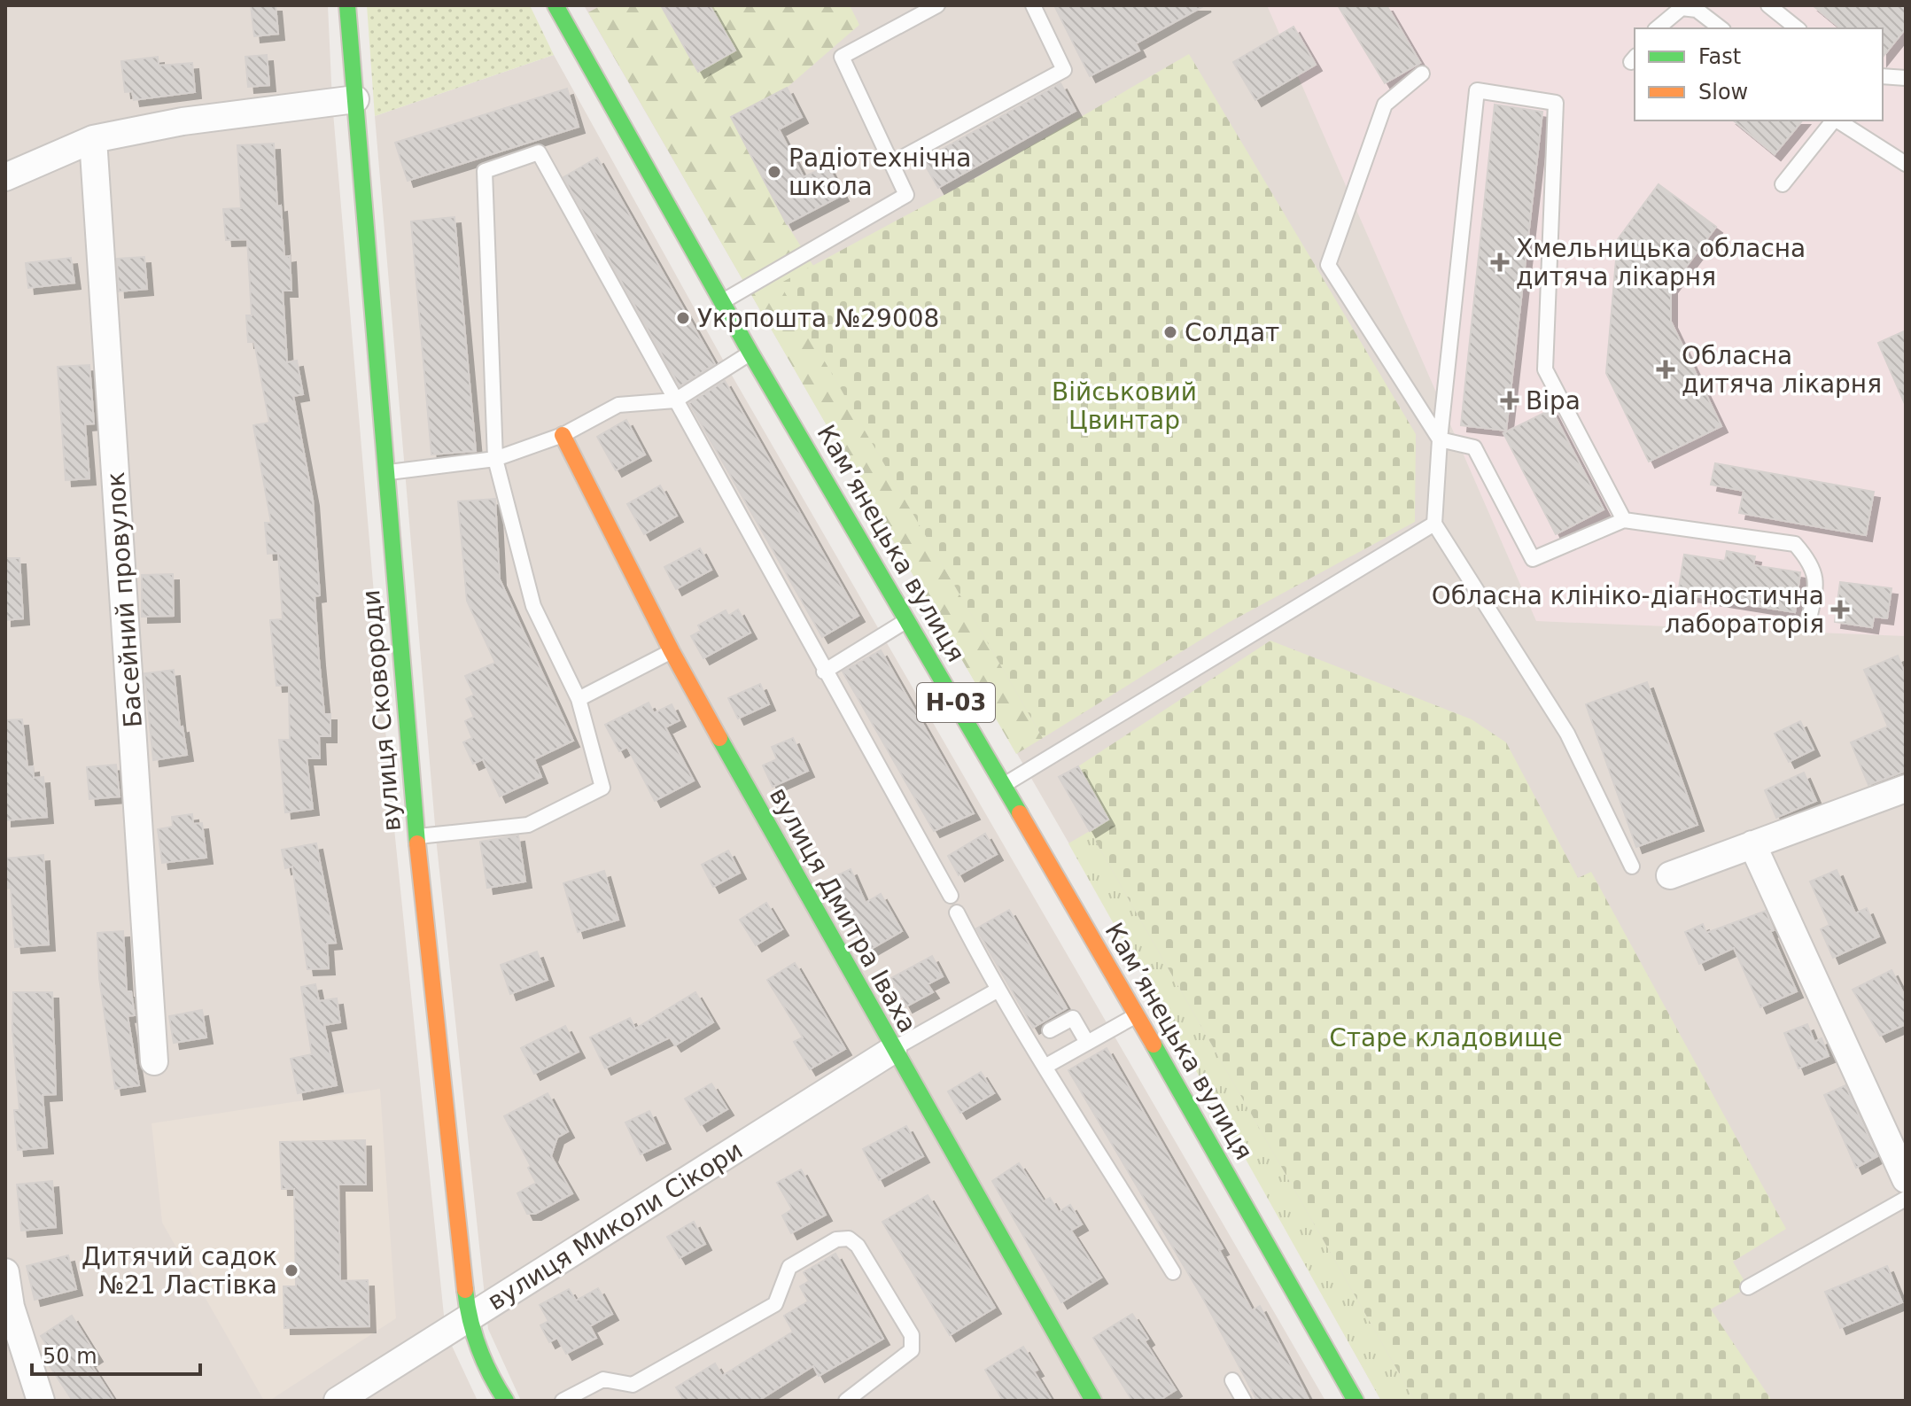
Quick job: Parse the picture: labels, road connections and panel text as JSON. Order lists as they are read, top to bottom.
{
  "streets": {
    "main road": [
      "Камʼянецька вулиця",
      "Н-03",
      "вулиця Сковороди",
      "вулиця Дмитра Іваха"
    ],
    "street": ["Басейний провулок", "вулиця Миколи Сікори"]
  },
  "crossings": [
    ["вулиця Сковороди", "вулиця Миколи Сікори"],
    ["вулиця Дмитра Іваха", "вулиця Миколи Сікори"]
  ],
  "parks": ["Військовий Цвинтар", "Старе кладовище"],
  "places": {
    "other": [
      "Радіотехнічна школа",
      "Укрпошта №29008",
      "Солдат",
      "Дитячий садок №21 Ластівка"
    ],
    "health": [
      "Хмельницька обласна дитяча лікарня",
      "Обласна дитяча лікарня",
      "Віра",
      "Обласна клініко-діагностична лабораторія"
    ]
  },
  "legend": ["Fast", "Slow"],
  "scale_bar": "50 m"
}
